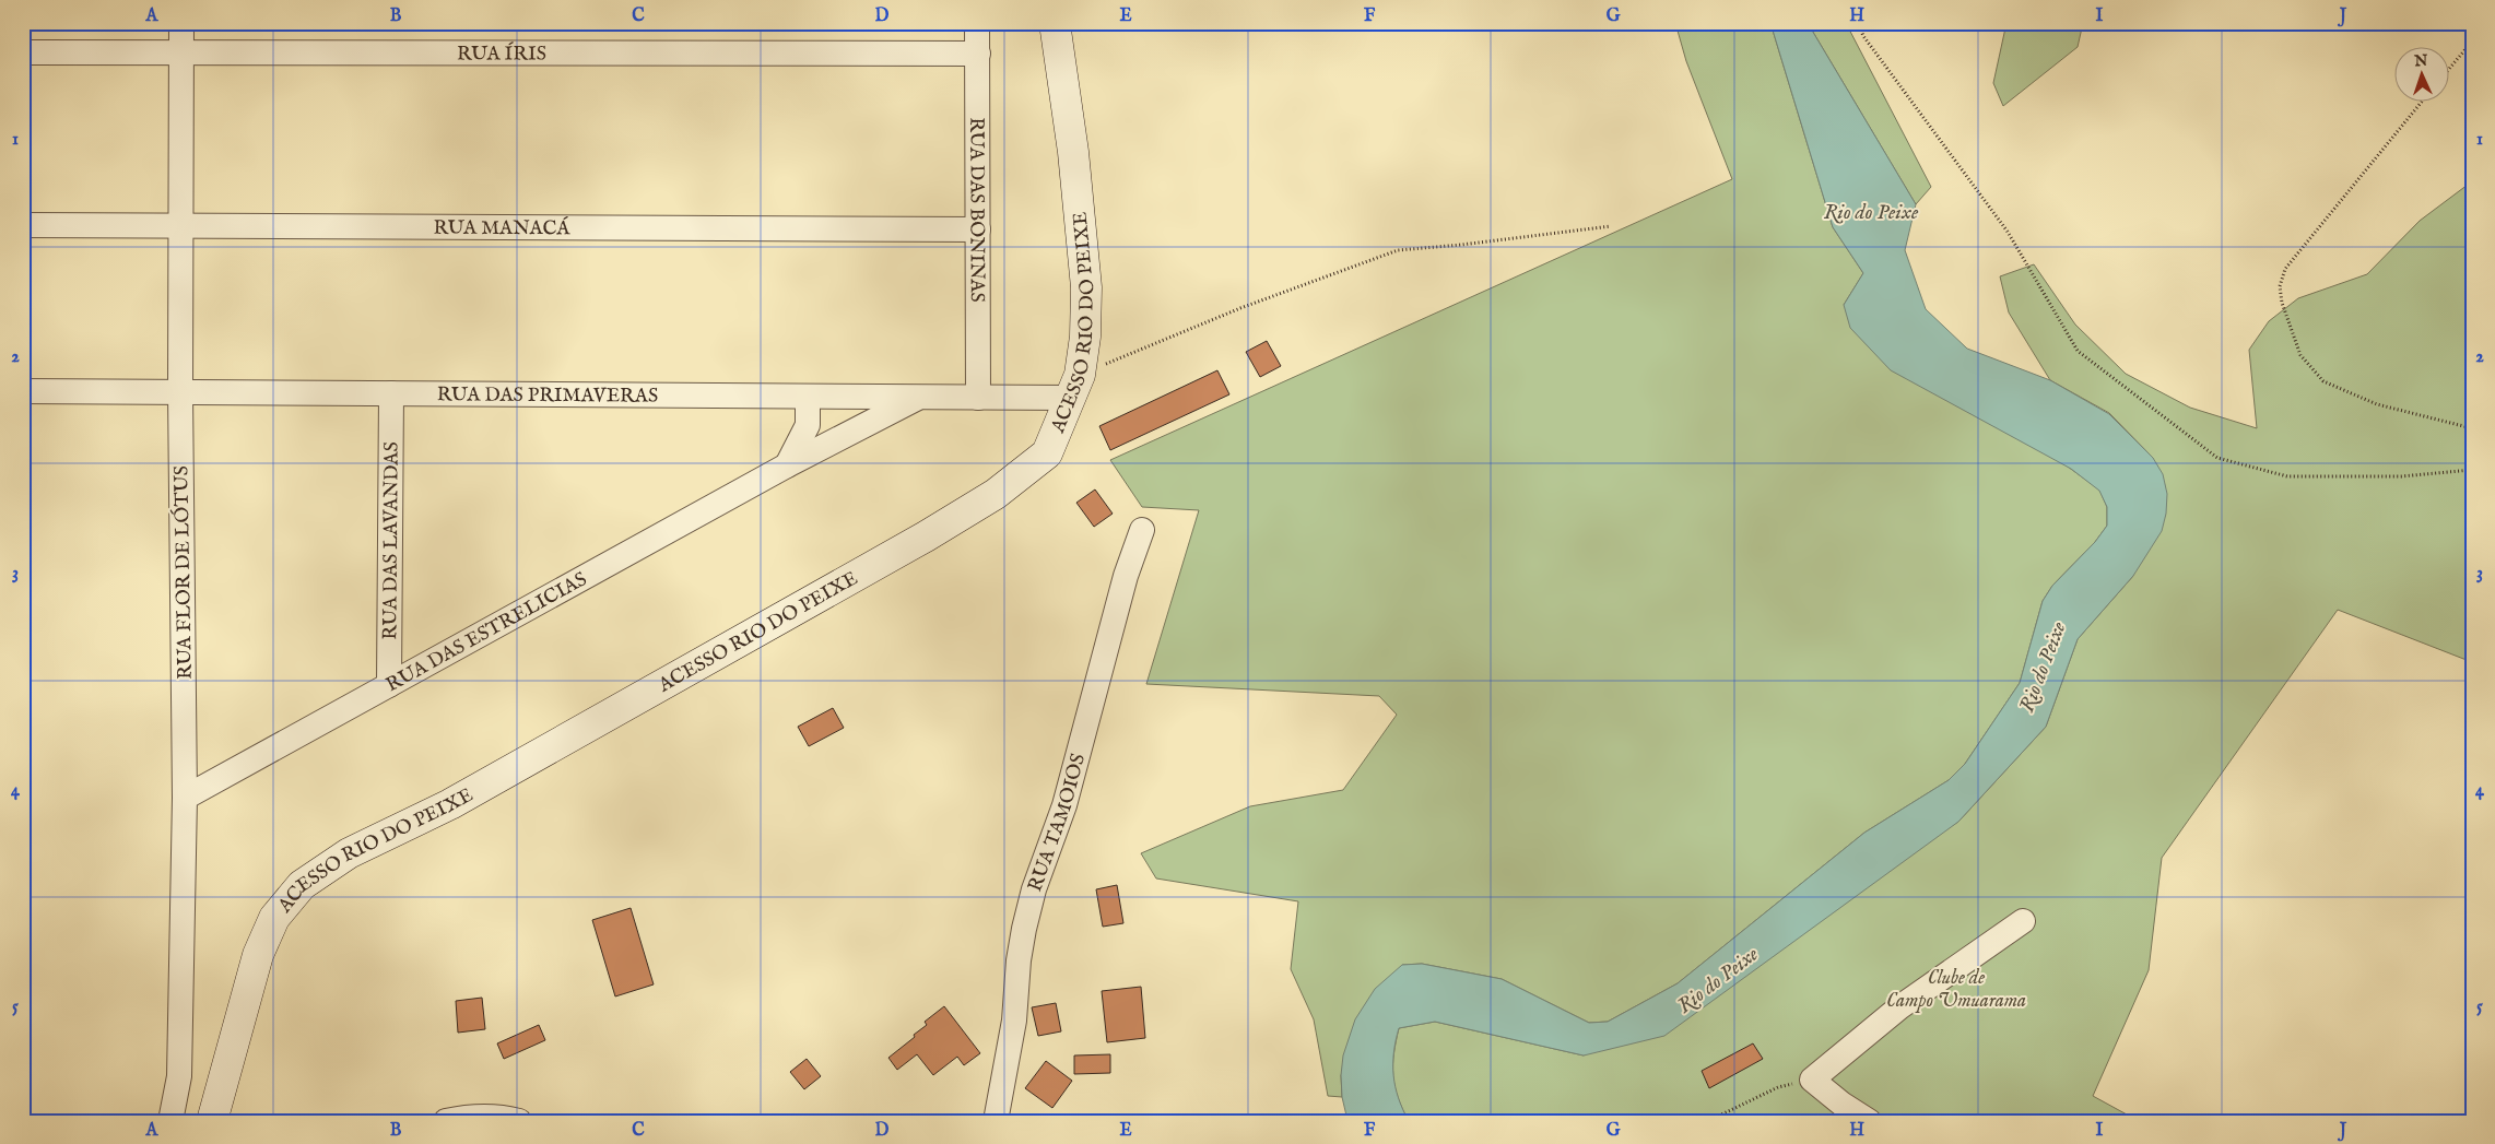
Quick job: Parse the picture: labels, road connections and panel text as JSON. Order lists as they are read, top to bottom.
{
  "streets": {
    "street": [
      "RUA ÍRIS",
      "RUA DAS BONINAS",
      "RUA MANACÁ",
      "ACESSO RIO DO PEIXE",
      "RUA DAS PRIMAVERAS",
      "RUA DAS LAVANDAS",
      "RUA FLOR DE LÓTUS",
      "RUA DAS ESTRELICIAS",
      "RUA TAMOIOS"
    ]
  },
  "crossings": [
    ["RUA ÍRIS", "RUA DAS BONINAS"],
    ["RUA ÍRIS", "RUA FLOR DE LÓTUS"],
    ["RUA DAS BONINAS", "RUA MANACÁ"],
    ["RUA DAS BONINAS", "RUA DAS PRIMAVERAS"],
    ["RUA MANACÁ", "RUA FLOR DE LÓTUS"],
    ["ACESSO RIO DO PEIXE", "RUA DAS PRIMAVERAS"],
    ["RUA DAS PRIMAVERAS", "RUA DAS LAVANDAS"],
    ["RUA DAS PRIMAVERAS", "RUA FLOR DE LÓTUS"],
    ["RUA DAS PRIMAVERAS", "RUA DAS ESTRELICIAS"],
    ["RUA DAS LAVANDAS", "RUA DAS ESTRELICIAS"],
    ["RUA FLOR DE LÓTUS", "RUA DAS ESTRELICIAS"]
  ],
  "water": ["Rio do Peixe"],
  "parks": ["Clube de Campo Umuarama"],
  "north": "top",
  "grid": {
    "columns": [
      "A",
      "B",
      "C",
      "D",
      "E",
      "F",
      "G",
      "H",
      "I",
      "J"
    ],
    "rows": [
      "1",
      "2",
      "3",
      "4",
      "5"
    ]
  }
}
